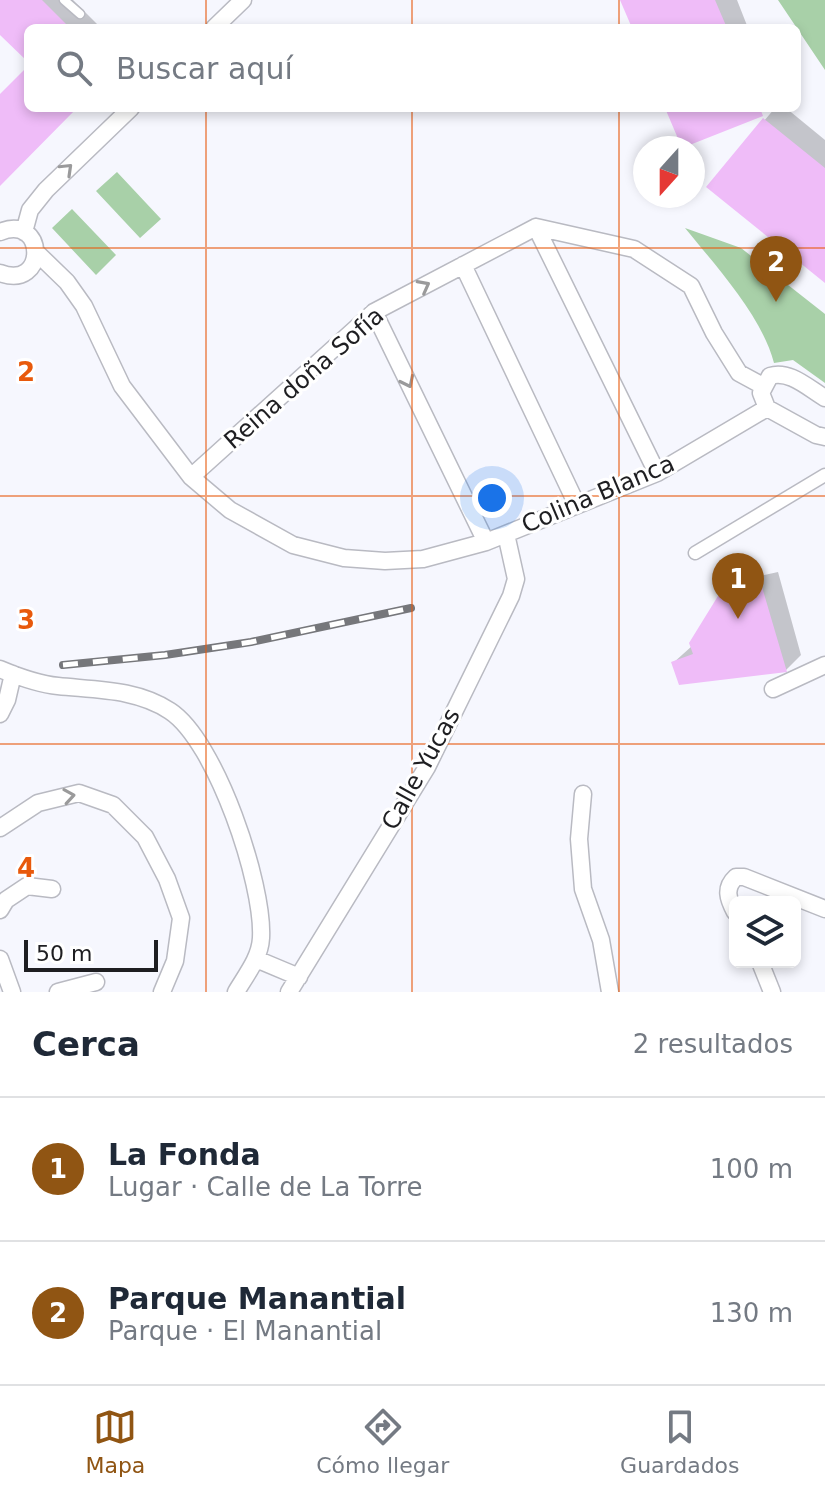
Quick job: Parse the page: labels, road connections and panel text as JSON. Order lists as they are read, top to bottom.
{
  "streets": {
    "street": ["Reina doña Sofía", "Colina Blanca", "Calle Yucas"]
  },
  "crossings": [
    ["Reina doña Sofía", "Colina Blanca"],
    ["Colina Blanca", "Calle Yucas"]
  ],
  "scale_bar": "50 m",
  "north": "bottom",
  "page": {
    "search": "Buscar aquí",
    "pins": ["2", "1"],
    "scale": "50 m",
    "heading": ["Cerca", "2 resultados"],
    "list": [
      {
        "mark": "1",
        "name": "La Fonda",
        "note": "Lugar · Calle de La Torre",
        "value": "100 m"
      },
      {
        "mark": "2",
        "name": "Parque Manantial",
        "note": "Parque · El Manantial",
        "value": "130 m"
      }
    ],
    "nav": ["Mapa", "Cómo llegar", "Guardados"]
  },
  "grid": {
    "rows": ["2", "3", "4"]
  }
}
